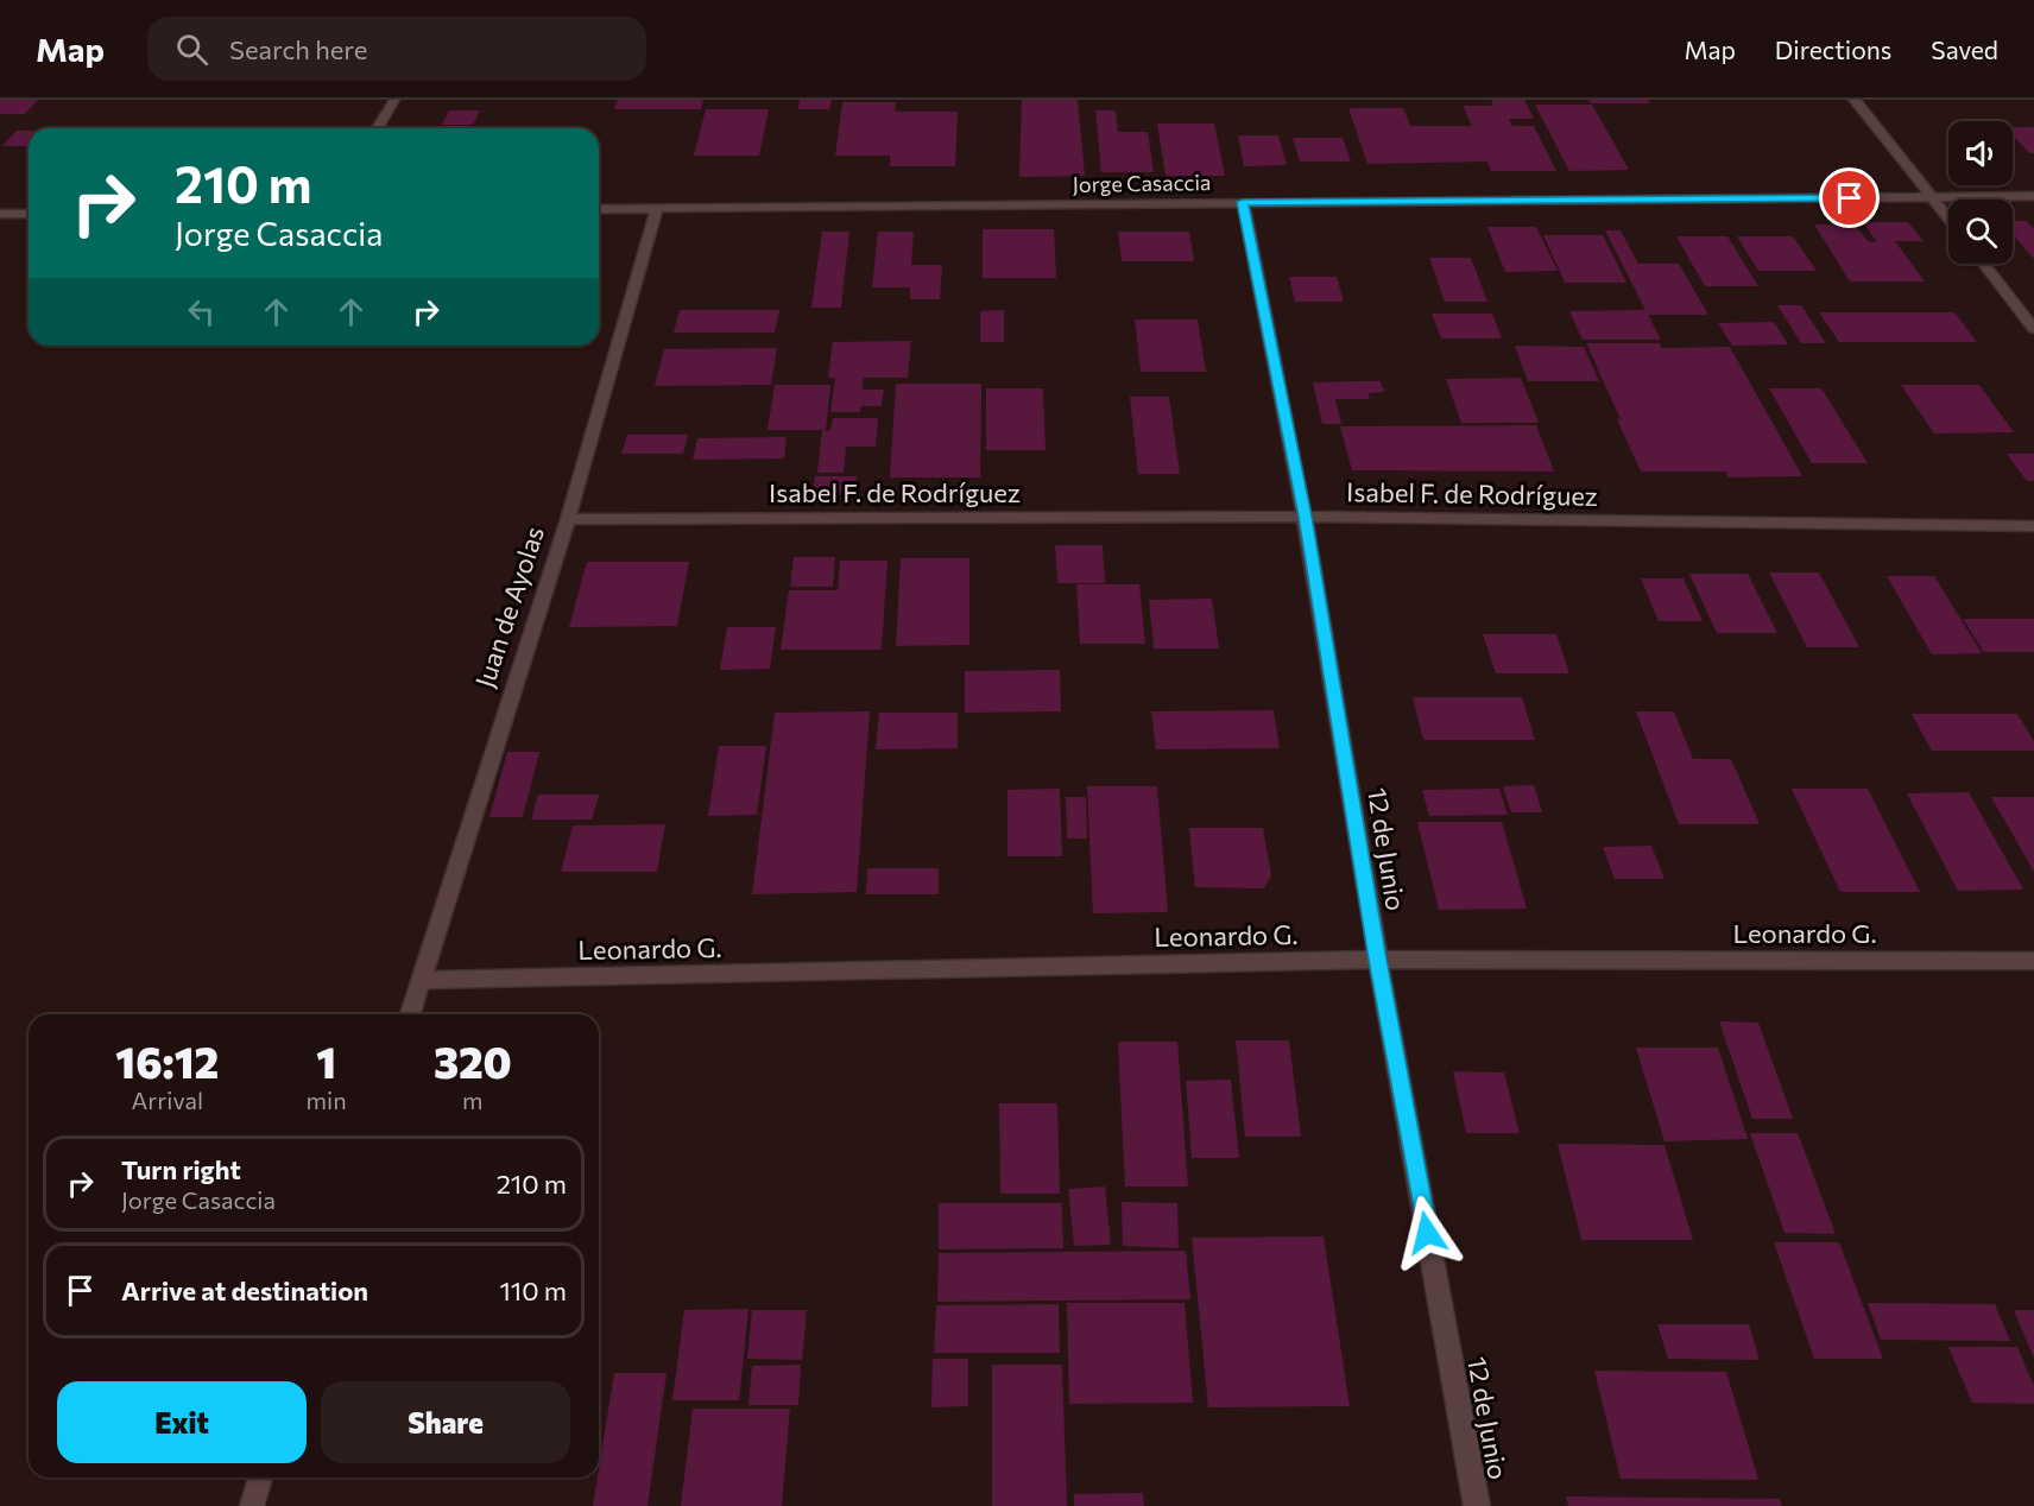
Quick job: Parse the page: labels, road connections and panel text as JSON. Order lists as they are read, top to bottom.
{
  "streets": {
    "street": [
      "Jorge Casaccia",
      "Isabel F. de Rodríguez",
      "Juan de Ayolas",
      "12 de Junio",
      "Leonardo G."
    ]
  },
  "crossings": [
    ["Jorge Casaccia", "Juan de Ayolas"],
    ["Jorge Casaccia", "12 de Junio"],
    ["Isabel F. de Rodríguez", "Juan de Ayolas"],
    ["Isabel F. de Rodríguez", "12 de Junio"],
    ["Juan de Ayolas", "Leonardo G."],
    ["12 de Junio", "Leonardo G."]
  ],
  "page": {
    "header": "Map",
    "search": "Search here",
    "nav": ["Map", "Directions", "Saved"],
    "turn": ["210 m", "Jorge Casaccia"],
    "eta": [
      "16:12",
      "Arrival",
      "1",
      "min",
      "320",
      "m"
    ],
    "list": [
      {
        "name": "Turn right",
        "note": "Jorge Casaccia",
        "value": "210 m"
      },
      {
        "name": "Arrive at destination",
        "value": "110 m"
      }
    ],
    "buttons": ["Exit", "Share"]
  }
}
